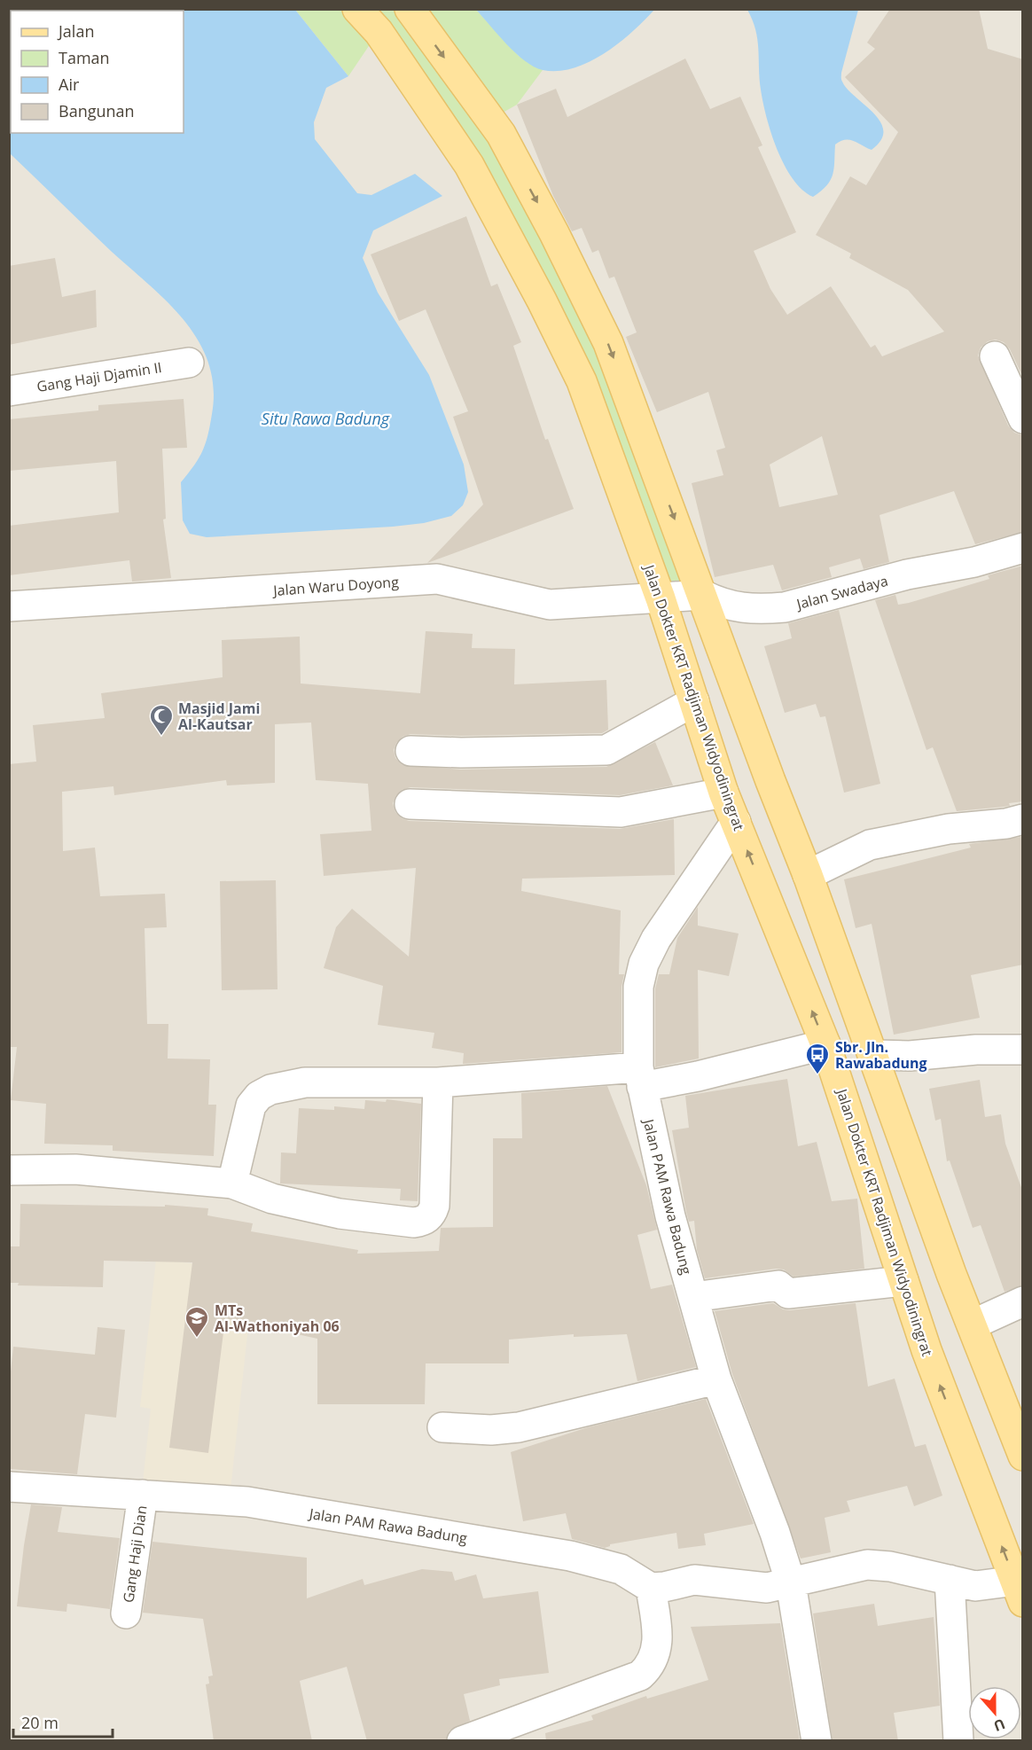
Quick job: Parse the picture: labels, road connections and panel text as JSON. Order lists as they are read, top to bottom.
{
  "streets": {
    "main road": ["Jalan Dokter KRT Radjiman Widyodiningrat"],
    "street": [
      "Gang Haji Djamin II",
      "Jalan Waru Doyong",
      "Jalan Swadaya",
      "Jalan PAM Rawa Badung",
      "Gang Haji Dian"
    ]
  },
  "crossings": [
    ["Jalan Waru Doyong", "Jalan Swadaya"],
    ["Jalan Waru Doyong", "Jalan Dokter KRT Radjiman Widyodiningrat"],
    ["Jalan Swadaya", "Jalan Dokter KRT Radjiman Widyodiningrat"],
    ["Jalan Dokter KRT Radjiman Widyodiningrat", "Jalan PAM Rawa Badung"],
    ["Jalan PAM Rawa Badung", "Gang Haji Dian"]
  ],
  "water": ["Situ Rawa Badung"],
  "places": {
    "mosque": ["Masjid Jami Al-Kautsar"],
    "bus stop": ["Sbr. Jln. Rawabadung"],
    "school or university": ["MTs Al-Wathoniyah 06"]
  },
  "legend": [
    "Jalan",
    "Taman",
    "Air",
    "Bangunan"
  ],
  "scale_bar": "20 m",
  "north": "bottom"
}
